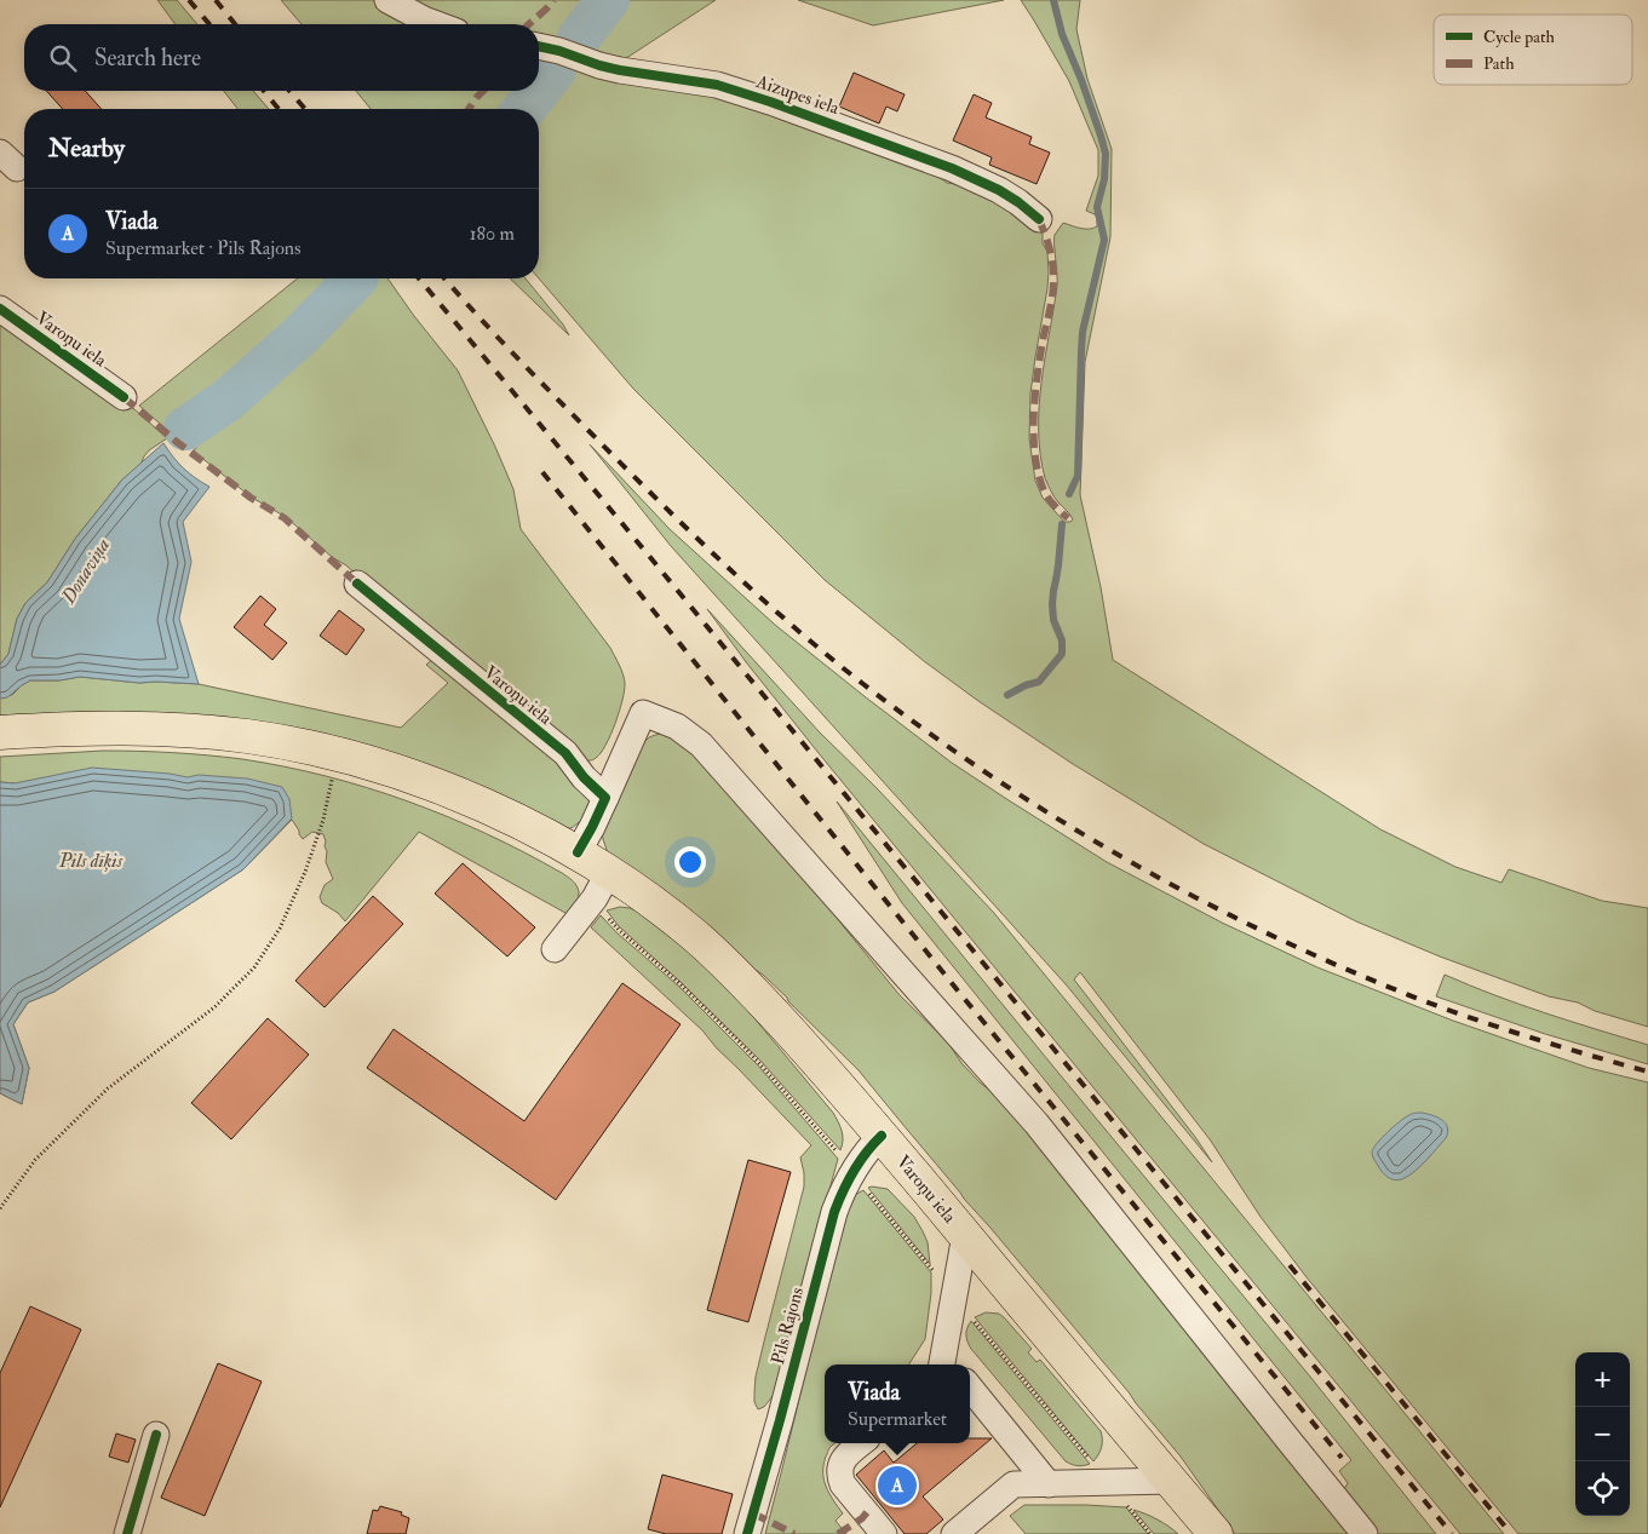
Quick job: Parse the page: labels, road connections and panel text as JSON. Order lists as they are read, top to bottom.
{
  "streets": {
    "highway": ["Varoņu iela"],
    "street": ["Aizupes iela", "Pils Rajons"]
  },
  "crossings": [
    ["Varoņu iela", "Pils Rajons"]
  ],
  "water": ["Donaviņa", "Pils dīķis"],
  "legend": ["Cycle path", "Path"],
  "page": {
    "search": "Search here",
    "heading": "Nearby",
    "list": [
      {
        "mark": "A",
        "name": "Viada",
        "note": "Supermarket · Pils Rajons",
        "value": "180 m"
      }
    ],
    "map_buttons": ["+", "−"],
    "popup": ["Viada", "Supermarket"],
    "pins": "A"
  }
}
